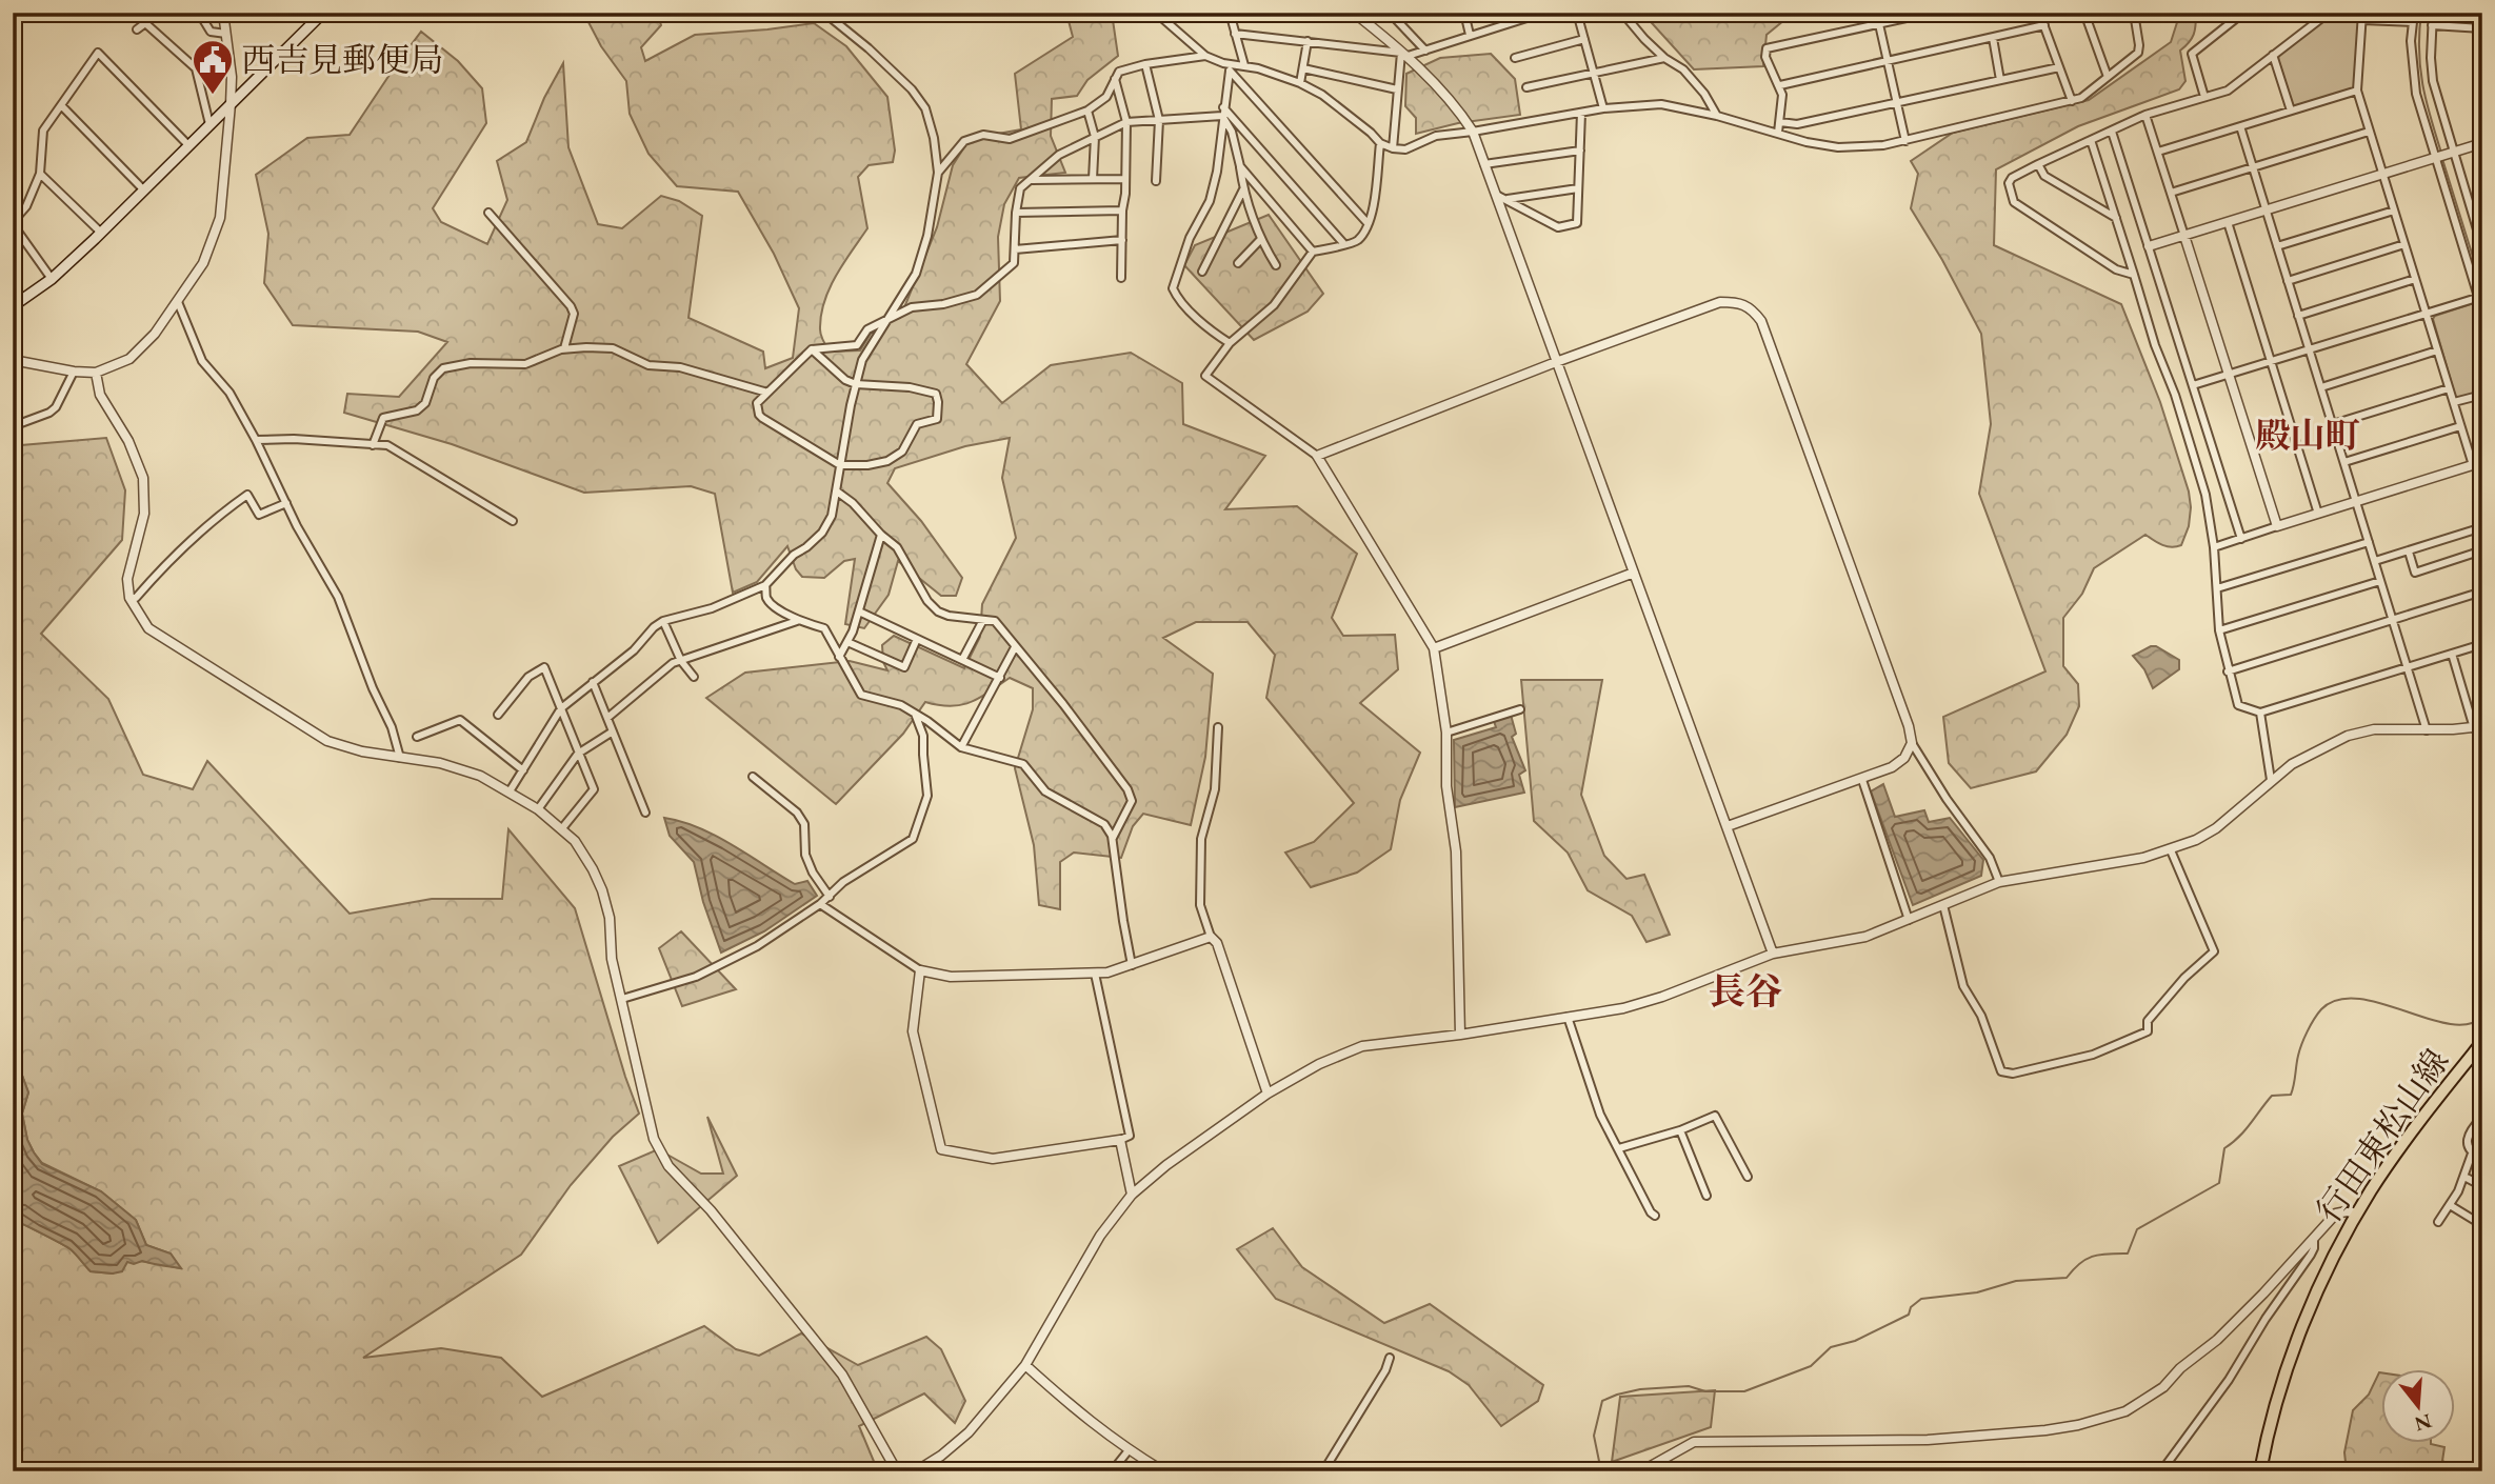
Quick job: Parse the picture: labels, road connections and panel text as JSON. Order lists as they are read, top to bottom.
{
  "streets": {
    "main road": ["行田東松山線"]
  },
  "districts": ["殿山町", "長谷"],
  "places": {
    "public building": ["西吉見郵便局"]
  },
  "north": "bottom"
}
